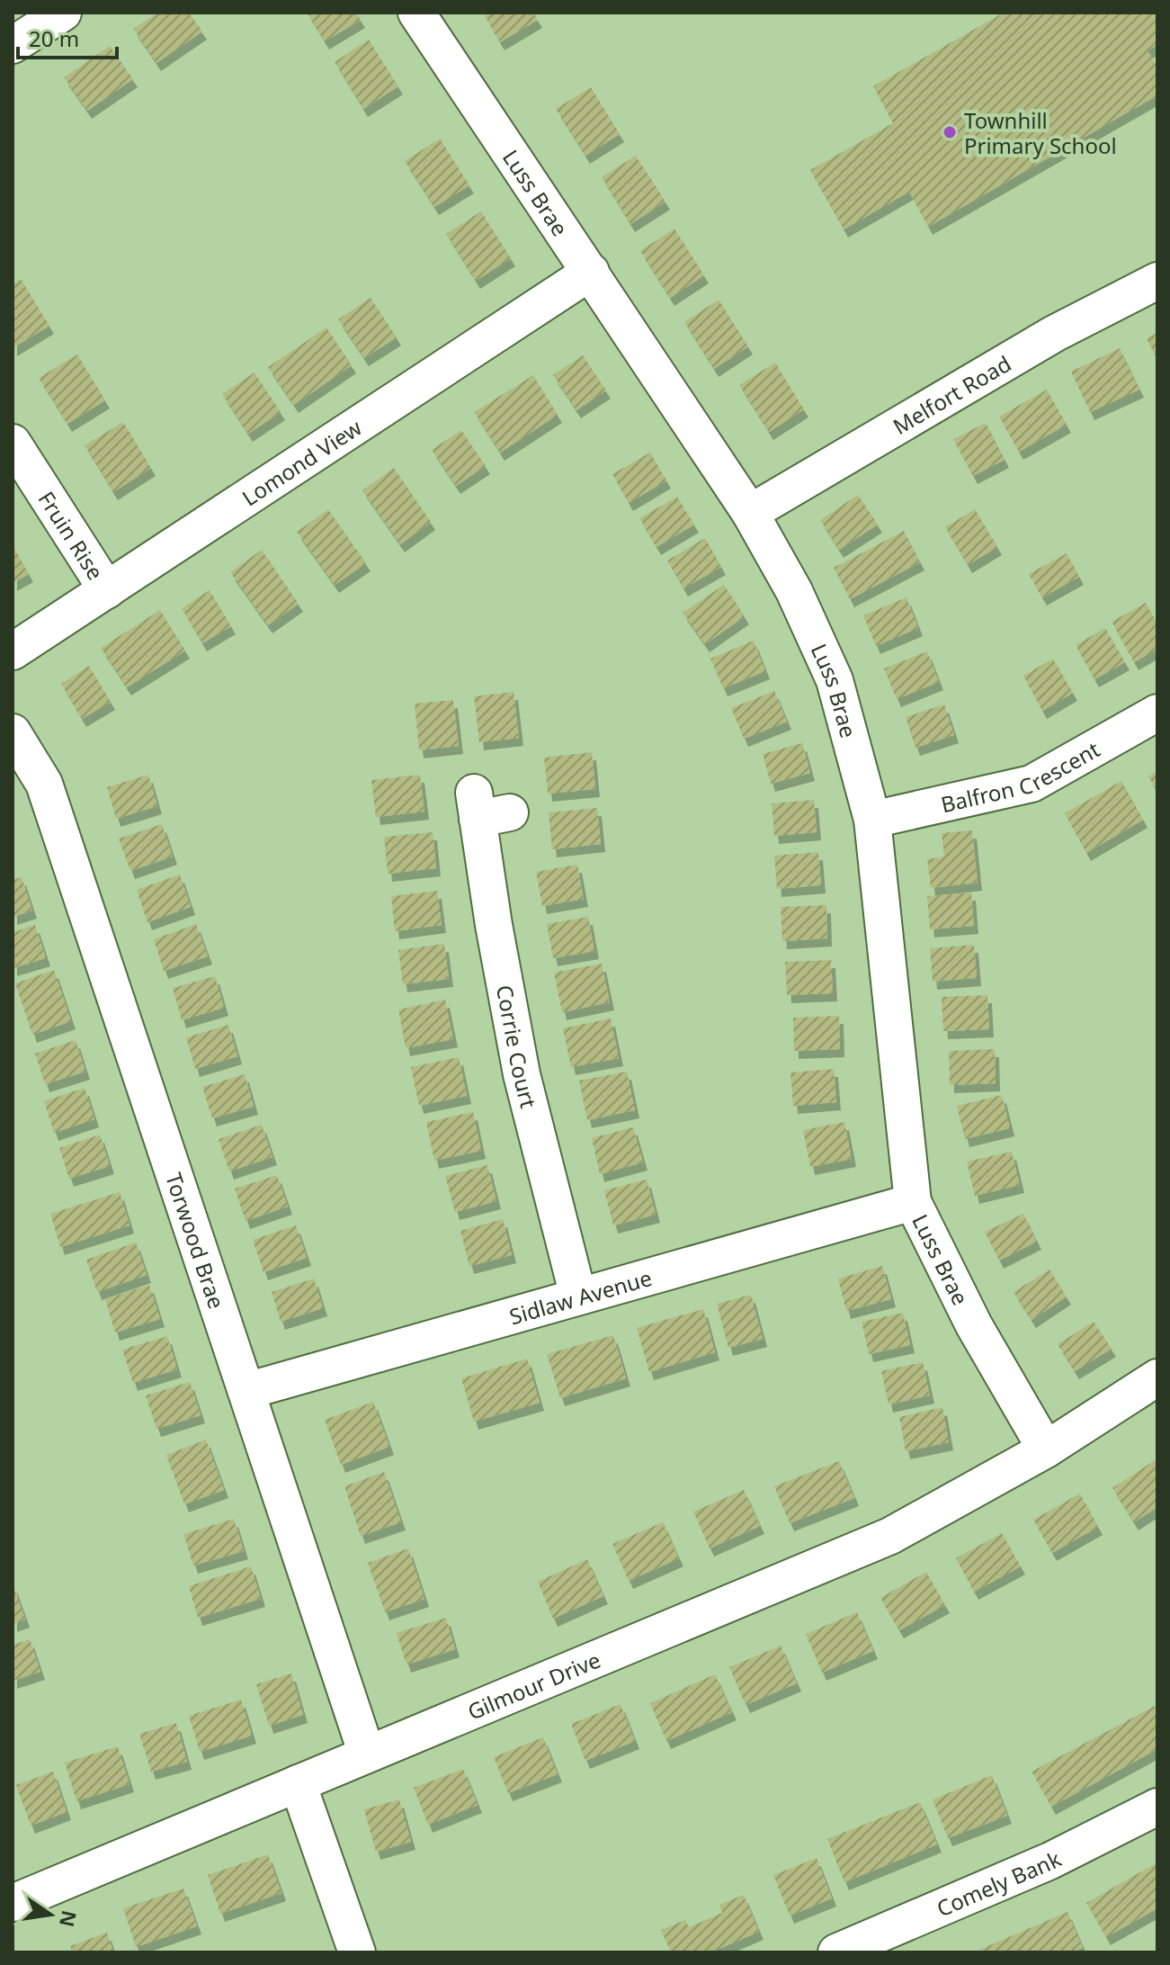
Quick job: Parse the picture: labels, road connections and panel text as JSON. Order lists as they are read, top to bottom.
{
  "streets": {
    "street": [
      "Luss Brae",
      "Melfort Road",
      "Lomond View",
      "Fruin Rise",
      "Balfron Crescent",
      "Corrie Court",
      "Torwood Brae",
      "Sidlaw Avenue",
      "Gilmour Drive",
      "Comely Bank"
    ]
  },
  "crossings": [
    ["Luss Brae", "Melfort Road"],
    ["Luss Brae", "Lomond View"],
    ["Luss Brae", "Balfron Crescent"],
    ["Luss Brae", "Sidlaw Avenue"],
    ["Luss Brae", "Gilmour Drive"],
    ["Lomond View", "Fruin Rise"],
    ["Corrie Court", "Sidlaw Avenue"],
    ["Torwood Brae", "Sidlaw Avenue"],
    ["Torwood Brae", "Gilmour Drive"]
  ],
  "places": ["Townhill Primary School"],
  "scale_bar": "20 m",
  "north": "right"
}
